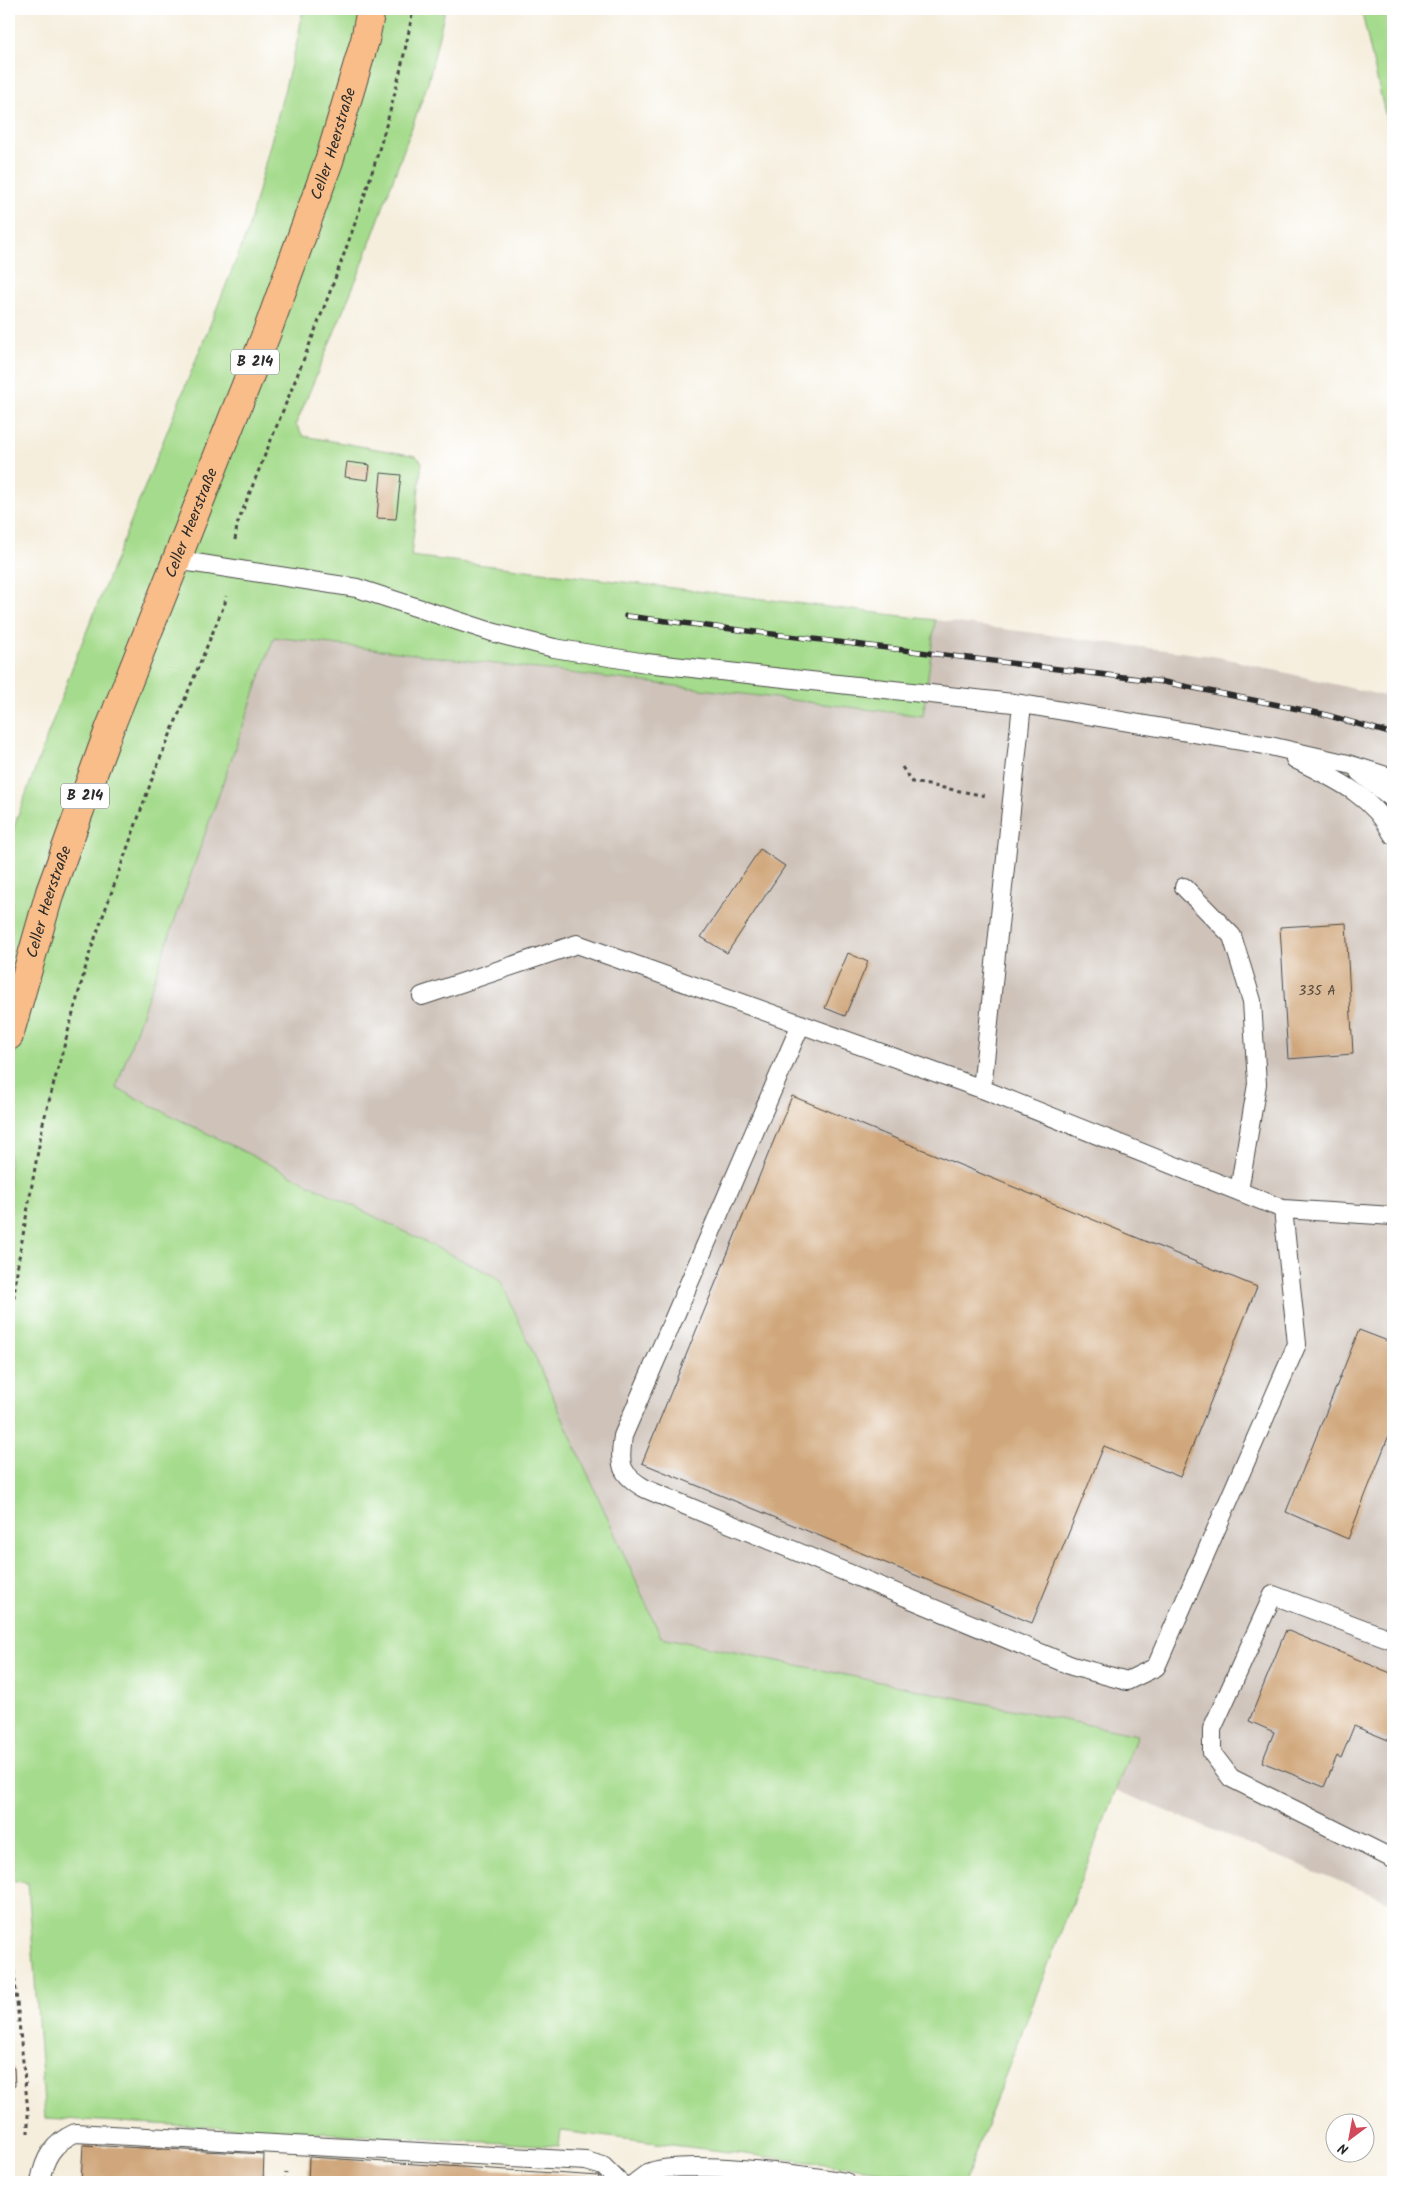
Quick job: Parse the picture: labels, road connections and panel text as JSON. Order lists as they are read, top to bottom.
{
  "streets": {
    "main road": ["Celler Heerstraße", "B 214"]
  },
  "house_numbers": ["335 A"],
  "north": "bottom left"
}
